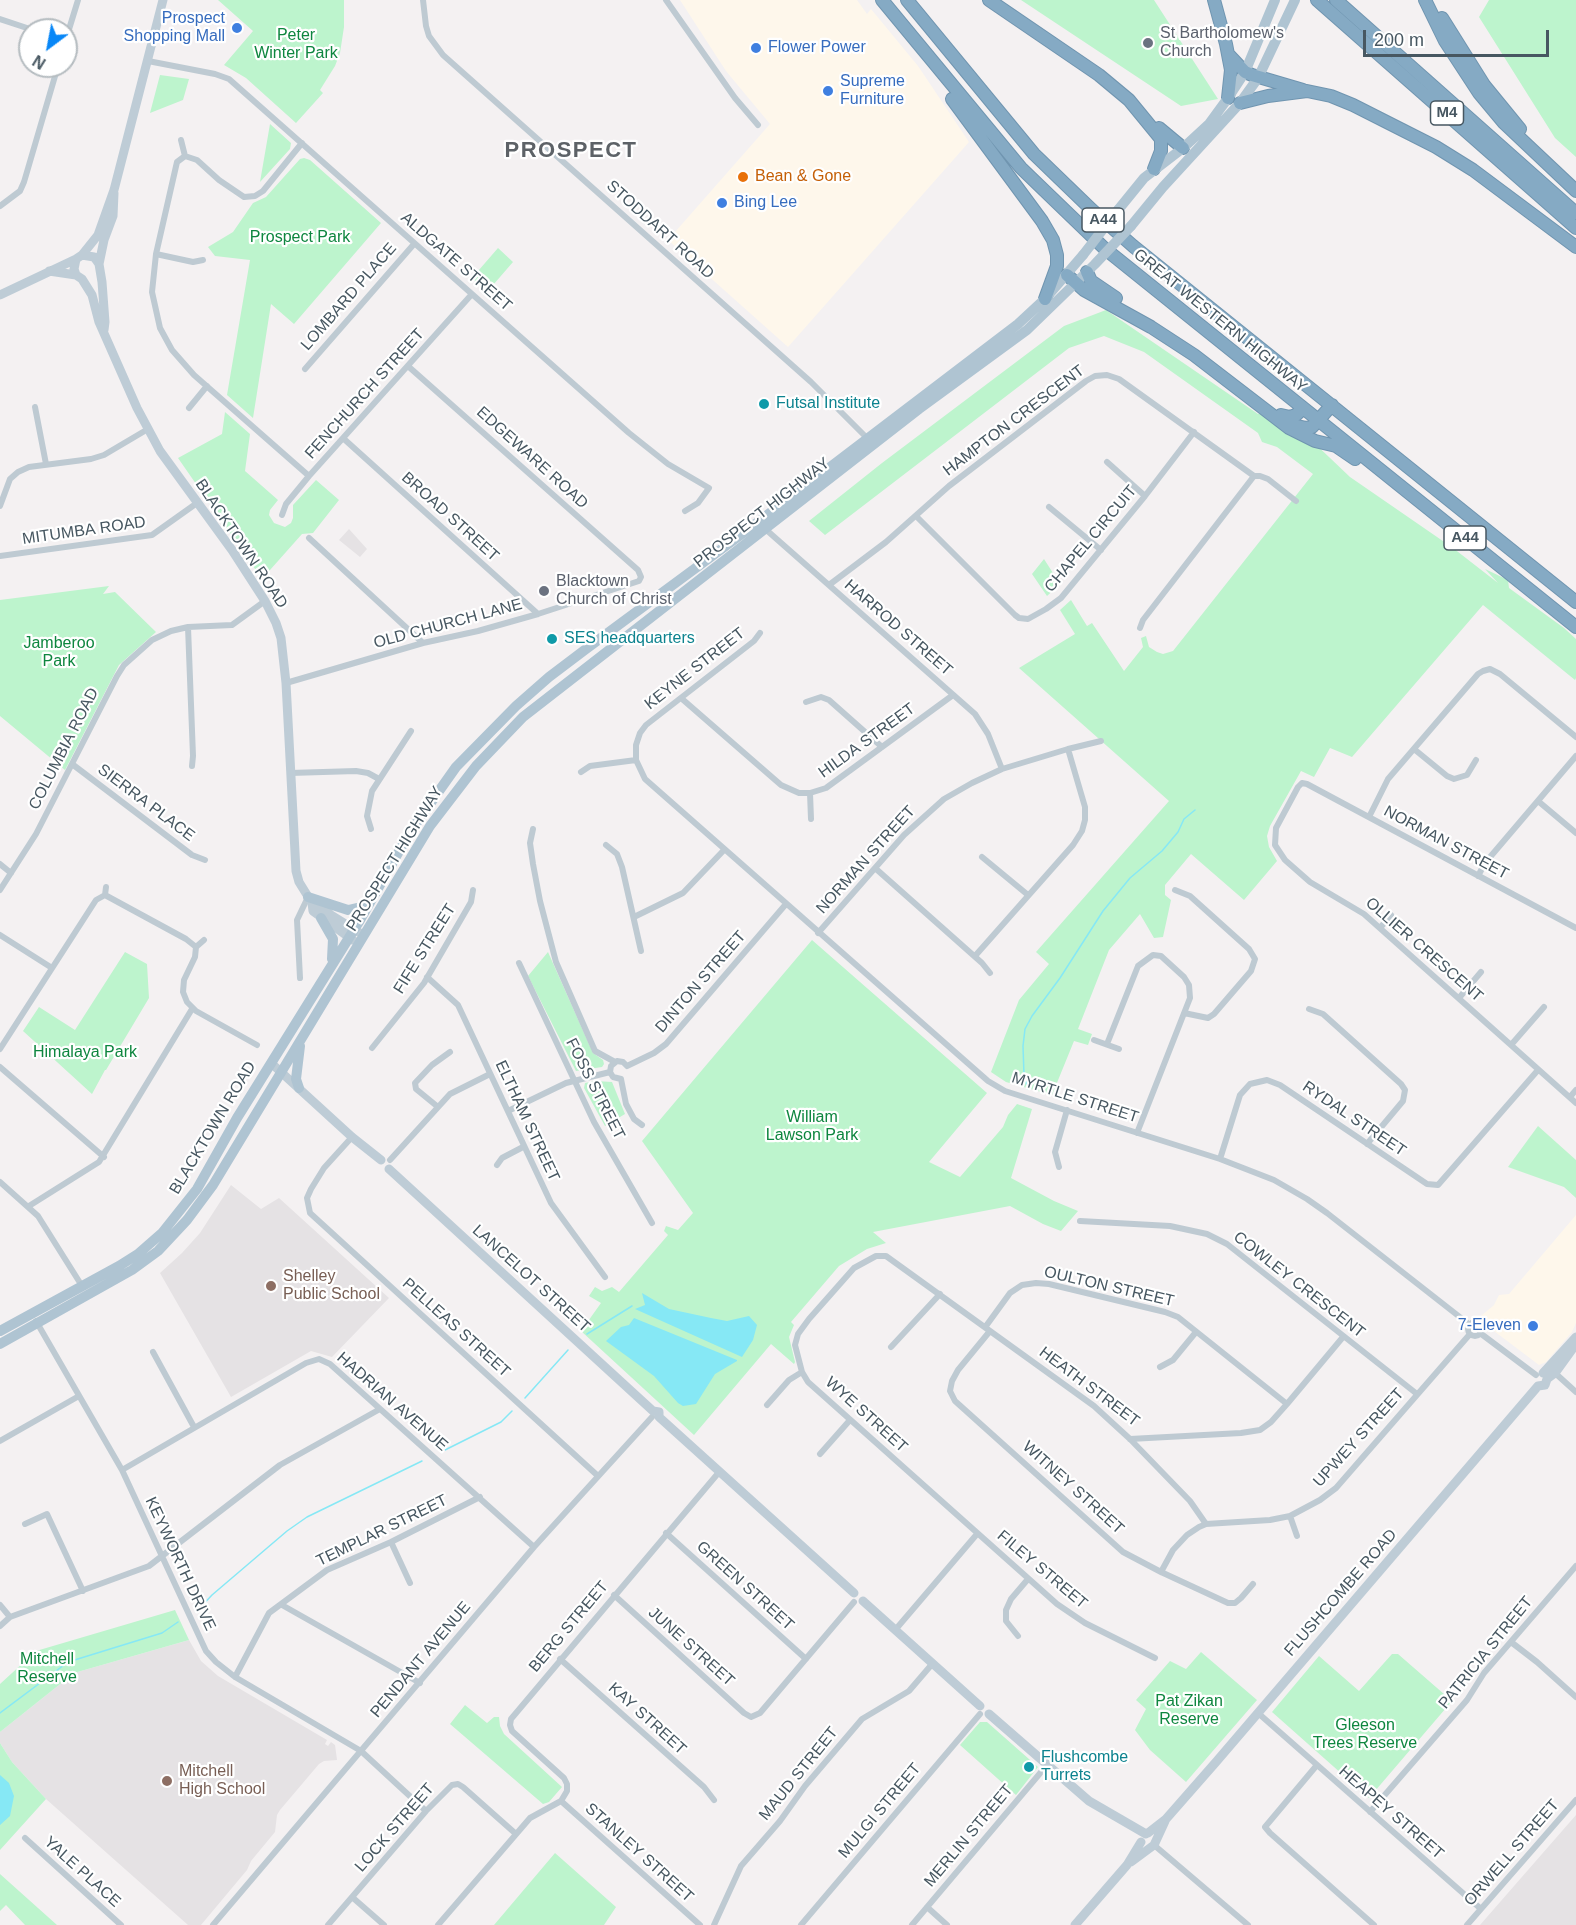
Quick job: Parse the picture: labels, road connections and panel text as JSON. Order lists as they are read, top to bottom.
{
  "streets": {
    "highway": ["M4", "A44", "GREAT WESTERN HIGHWAY"],
    "main road": ["PROSPECT HIGHWAY", "BLACKTOWN ROAD"],
    "street": [
      "STODDART ROAD",
      "ALDGATE STREET",
      "LOMBARD PLACE",
      "FENCHURCH STREET",
      "HAMPTON CRESCENT",
      "EDGEWARE ROAD",
      "BROAD STREET",
      "MITUMBA ROAD",
      "CHAPEL CIRCUIT",
      "OLD CHURCH LANE",
      "HARROD STREET",
      "KEYNE STREET",
      "HILDA STREET",
      "COLUMBIA ROAD",
      "SIERRA PLACE",
      "NORMAN STREET",
      "FIFE STREET",
      "OLLIER CRESCENT",
      "DINTON STREET",
      "FOSS STREET",
      "MYRTLE STREET",
      "RYDAL STREET",
      "ELTHAM STREET",
      "LANCELOT STREET",
      "COWLEY CRESCENT",
      "OULTON STREET",
      "PELLEAS STREET",
      "HEATH STREET",
      "HADRIAN AVENUE",
      "WYE STREET",
      "UPWEY STREET",
      "WITNEY STREET",
      "TEMPLAR STREET",
      "KEYWORTH DRIVE",
      "FILEY STREET",
      "GREEN STREET",
      "FLUSHCOMBE ROAD",
      "BERG STREET",
      "JUNE STREET",
      "PATRICIA STREET",
      "PENDANT AVENUE",
      "KAY STREET",
      "MAUD STREET",
      "MULGI STREET",
      "HEAPEY STREET",
      "LOCK STREET",
      "MERLIN STREET",
      "STANLEY STREET",
      "ORWELL STREET",
      "YALE PLACE"
    ]
  },
  "crossings": [
    ["STODDART ROAD", "PROSPECT HIGHWAY"],
    ["ALDGATE STREET", "LOMBARD PLACE"],
    ["ALDGATE STREET", "FENCHURCH STREET"],
    ["ALDGATE STREET", "BLACKTOWN ROAD"],
    ["FENCHURCH STREET", "EDGEWARE ROAD"],
    ["FENCHURCH STREET", "BROAD STREET"],
    ["HAMPTON CRESCENT", "CHAPEL CIRCUIT"],
    ["HAMPTON CRESCENT", "HARROD STREET"],
    ["EDGEWARE ROAD", "OLD CHURCH LANE"],
    ["PROSPECT HIGHWAY", "BLACKTOWN ROAD"],
    ["PROSPECT HIGHWAY", "HARROD STREET"],
    ["PROSPECT HIGHWAY", "LANCELOT STREET"],
    ["PROSPECT HIGHWAY", "KEYWORTH DRIVE"],
    ["BROAD STREET", "OLD CHURCH LANE"],
    ["MITUMBA ROAD", "BLACKTOWN ROAD"],
    ["BLACKTOWN ROAD", "OLD CHURCH LANE"],
    ["BLACKTOWN ROAD", "COLUMBIA ROAD"],
    ["BLACKTOWN ROAD", "LANCELOT STREET"],
    ["BLACKTOWN ROAD", "KEYWORTH DRIVE"],
    ["HARROD STREET", "HILDA STREET"],
    ["HARROD STREET", "NORMAN STREET"],
    ["KEYNE STREET", "HILDA STREET"],
    ["KEYNE STREET", "MYRTLE STREET"],
    ["COLUMBIA ROAD", "SIERRA PLACE"],
    ["NORMAN STREET", "OLLIER CRESCENT"],
    ["NORMAN STREET", "MYRTLE STREET"],
    ["FIFE STREET", "ELTHAM STREET"],
    ["OLLIER CRESCENT", "RYDAL STREET"],
    ["DINTON STREET", "MYRTLE STREET"],
    ["MYRTLE STREET", "RYDAL STREET"],
    ["MYRTLE STREET", "UPWEY STREET"],
    ["LANCELOT STREET", "PELLEAS STREET"],
    ["LANCELOT STREET", "FLUSHCOMBE ROAD"],
    ["LANCELOT STREET", "BERG STREET"],
    ["LANCELOT STREET", "PENDANT AVENUE"],
    ["LANCELOT STREET", "MAUD STREET"],
    ["LANCELOT STREET", "MULGI STREET"],
    ["LANCELOT STREET", "MERLIN STREET"],
    ["COWLEY CRESCENT", "HEATH STREET"],
    ["COWLEY CRESCENT", "UPWEY STREET"],
    ["OULTON STREET", "HEATH STREET"],
    ["OULTON STREET", "WITNEY STREET"],
    ["PELLEAS STREET", "PENDANT AVENUE"],
    ["HEATH STREET", "WYE STREET"],
    ["HEATH STREET", "WITNEY STREET"],
    ["HADRIAN AVENUE", "TEMPLAR STREET"],
    ["HADRIAN AVENUE", "KEYWORTH DRIVE"],
    ["HADRIAN AVENUE", "PENDANT AVENUE"],
    ["WYE STREET", "FILEY STREET"],
    ["TEMPLAR STREET", "KEYWORTH DRIVE"],
    ["KEYWORTH DRIVE", "PENDANT AVENUE"],
    ["KEYWORTH DRIVE", "LOCK STREET"],
    ["GREEN STREET", "BERG STREET"],
    ["GREEN STREET", "JUNE STREET"],
    ["FLUSHCOMBE ROAD", "HEAPEY STREET"],
    ["BERG STREET", "JUNE STREET"],
    ["BERG STREET", "KAY STREET"],
    ["BERG STREET", "STANLEY STREET"],
    ["PATRICIA STREET", "HEAPEY STREET"],
    ["HEAPEY STREET", "ORWELL STREET"]
  ],
  "districts": ["PROSPECT"],
  "parks": [
    "Peter Winter Park",
    "Prospect Park",
    "Jamberoo Park",
    "Himalaya Park",
    "William Lawson Park",
    "Mitchell Reserve",
    "Pat Zikan Reserve",
    "Gleeson Trees Reserve"
  ],
  "places": [
    "Prospect Shopping Mall",
    "St Bartholomew's Church",
    "Flower Power",
    "Supreme Furniture",
    "Bean & Gone",
    "Bing Lee",
    "Futsal Institute",
    "Blacktown Church of Christ",
    "SES headquarters",
    "Shelley Public School",
    "7-Eleven",
    "Flushcombe Turrets",
    "Mitchell High School"
  ],
  "scale_bar": "200 m",
  "north": "bottom left"
}
